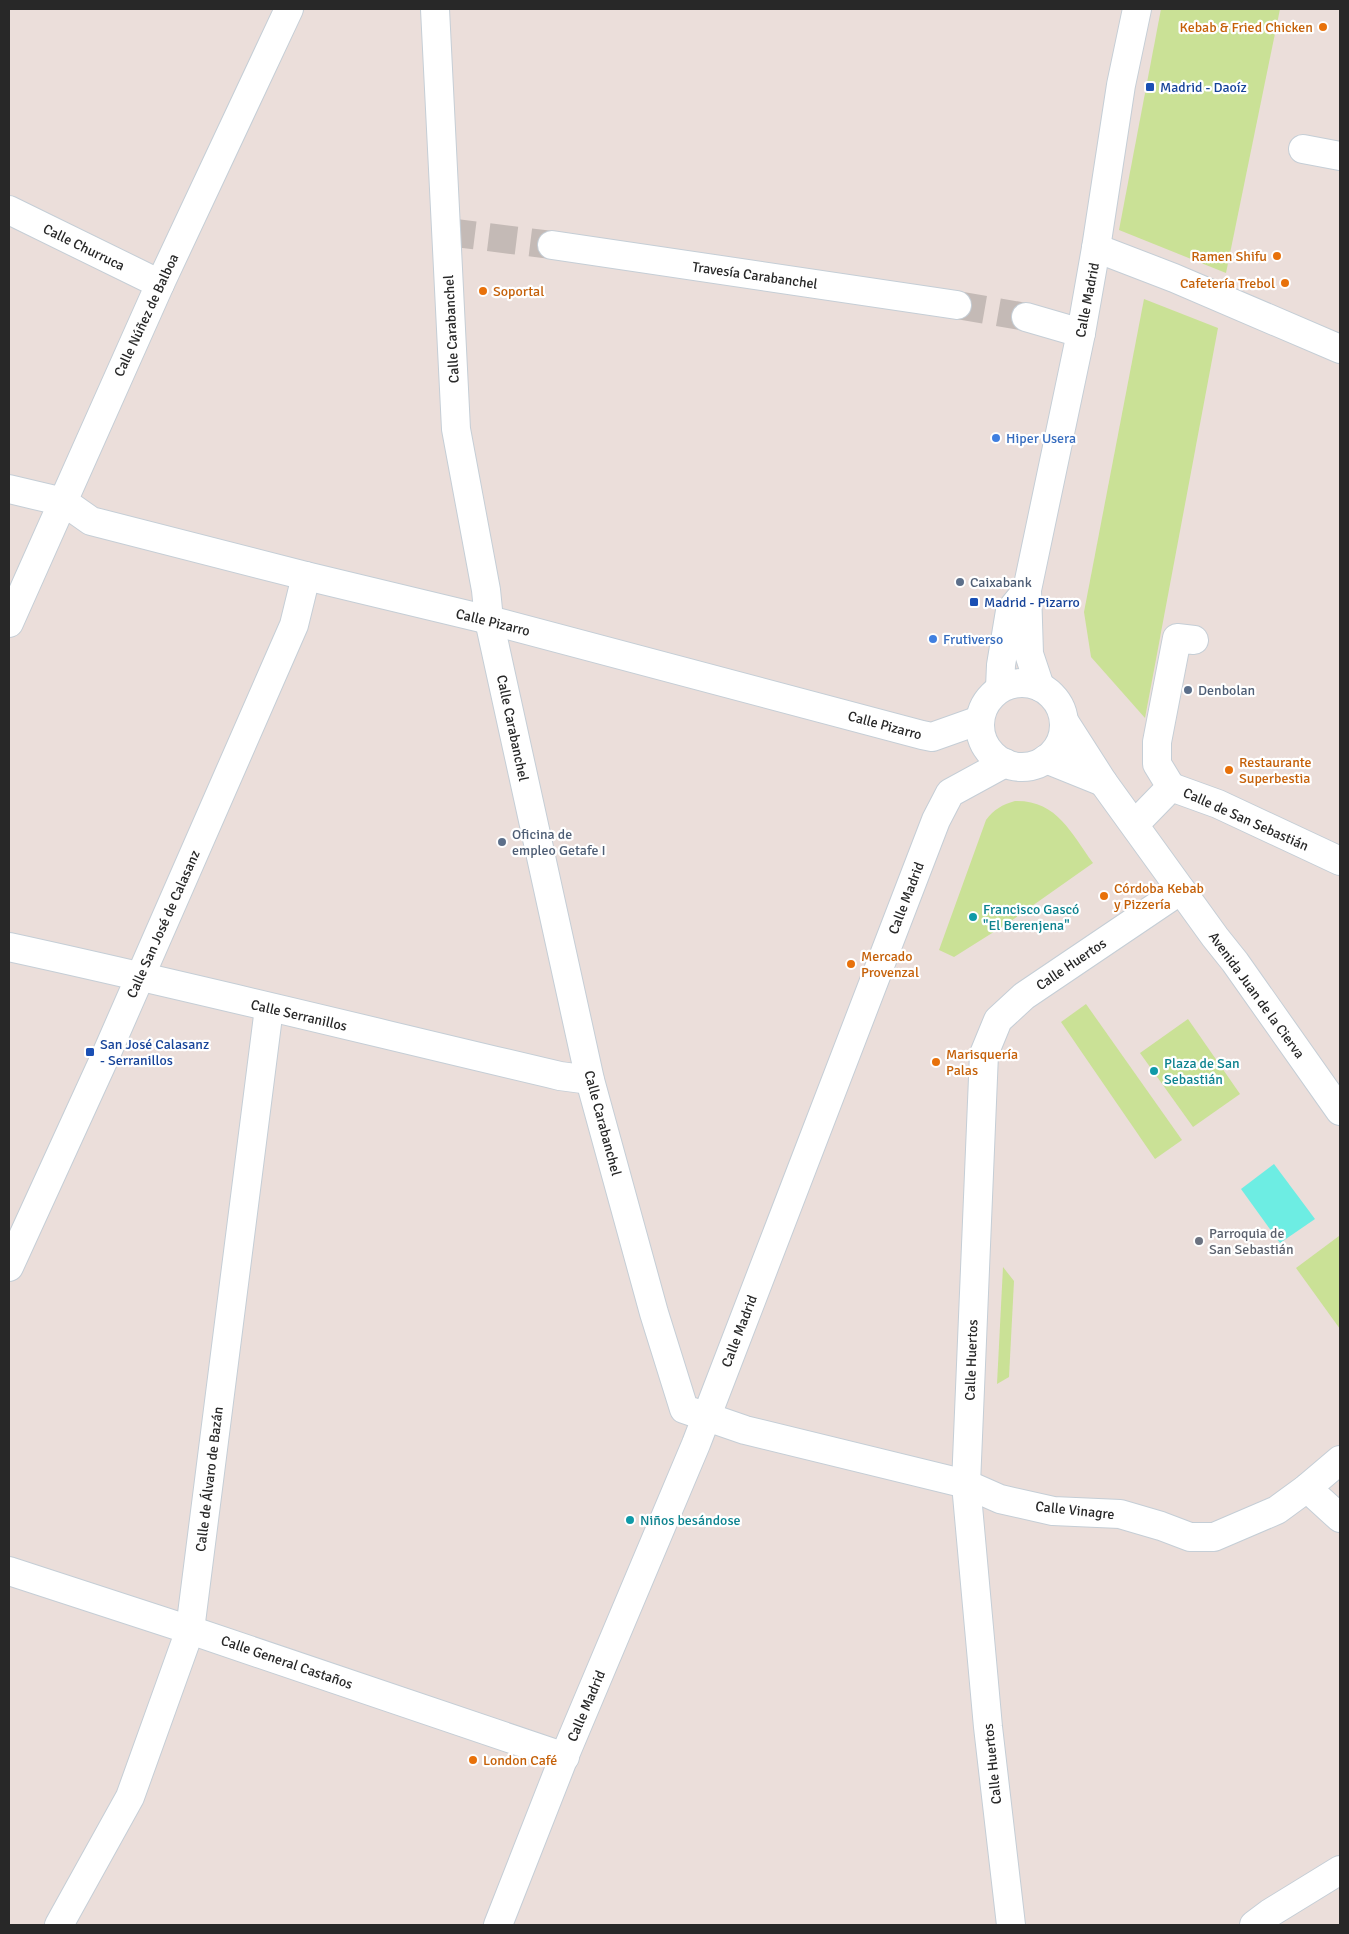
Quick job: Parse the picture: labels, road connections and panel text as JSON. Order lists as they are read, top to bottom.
{
  "streets": {
    "street": [
      "Calle Churruca",
      "Travesía Carabanchel",
      "Calle Madrid",
      "Calle Núñez de Balboa",
      "Calle Carabanchel",
      "Calle Pizarro",
      "Calle de San Sebastián",
      "Calle San José de Calasanz",
      "Calle Huertos",
      "Avenida Juan de la Cierva",
      "Calle Serranillos",
      "Calle de Álvaro de Bazán",
      "Calle Vinagre",
      "Calle General Castaños"
    ]
  },
  "crossings": [
    ["Calle Churruca", "Calle Núñez de Balboa"],
    ["Calle Madrid", "Calle Carabanchel"],
    ["Calle Madrid", "Calle Pizarro"],
    ["Calle Madrid", "Avenida Juan de la Cierva"],
    ["Calle Madrid", "Calle Vinagre"],
    ["Calle Madrid", "Calle General Castaños"],
    ["Calle Núñez de Balboa", "Calle Pizarro"],
    ["Calle Carabanchel", "Calle Pizarro"],
    ["Calle Carabanchel", "Calle Serranillos"],
    ["Calle Carabanchel", "Calle Vinagre"],
    ["Calle Pizarro", "Calle San José de Calasanz"],
    ["Calle Pizarro", "Avenida Juan de la Cierva"],
    ["Calle de San Sebastián", "Avenida Juan de la Cierva"],
    ["Calle San José de Calasanz", "Calle Serranillos"],
    ["Calle Huertos", "Avenida Juan de la Cierva"],
    ["Calle Huertos", "Calle Vinagre"],
    ["Calle Serranillos", "Calle de Álvaro de Bazán"],
    ["Calle de Álvaro de Bazán", "Calle General Castaños"]
  ],
  "places": {
    "other": [
      "Kebab & Fried Chicken",
      "Ramen Shifu",
      "Cafetería Trebol",
      "Soportal",
      "Hiper Usera",
      "Caixabank",
      "Frutiverso",
      "Denbolan",
      "Restaurante Superbestia",
      "Oficina de empleo Getafe I",
      "Córdoba Kebab y Pizzería",
      "Francisco Gascó \"El Berenjena\"",
      "Mercado Provenzal",
      "Marisquería Palas",
      "Plaza de San Sebastián",
      "Parroquia de San Sebastián",
      "Niños besándose",
      "London Café"
    ],
    "transit": ["Madrid - Daoíz", "Madrid - Pizarro", "San José Calasanz - Serranillos"]
  }
}
